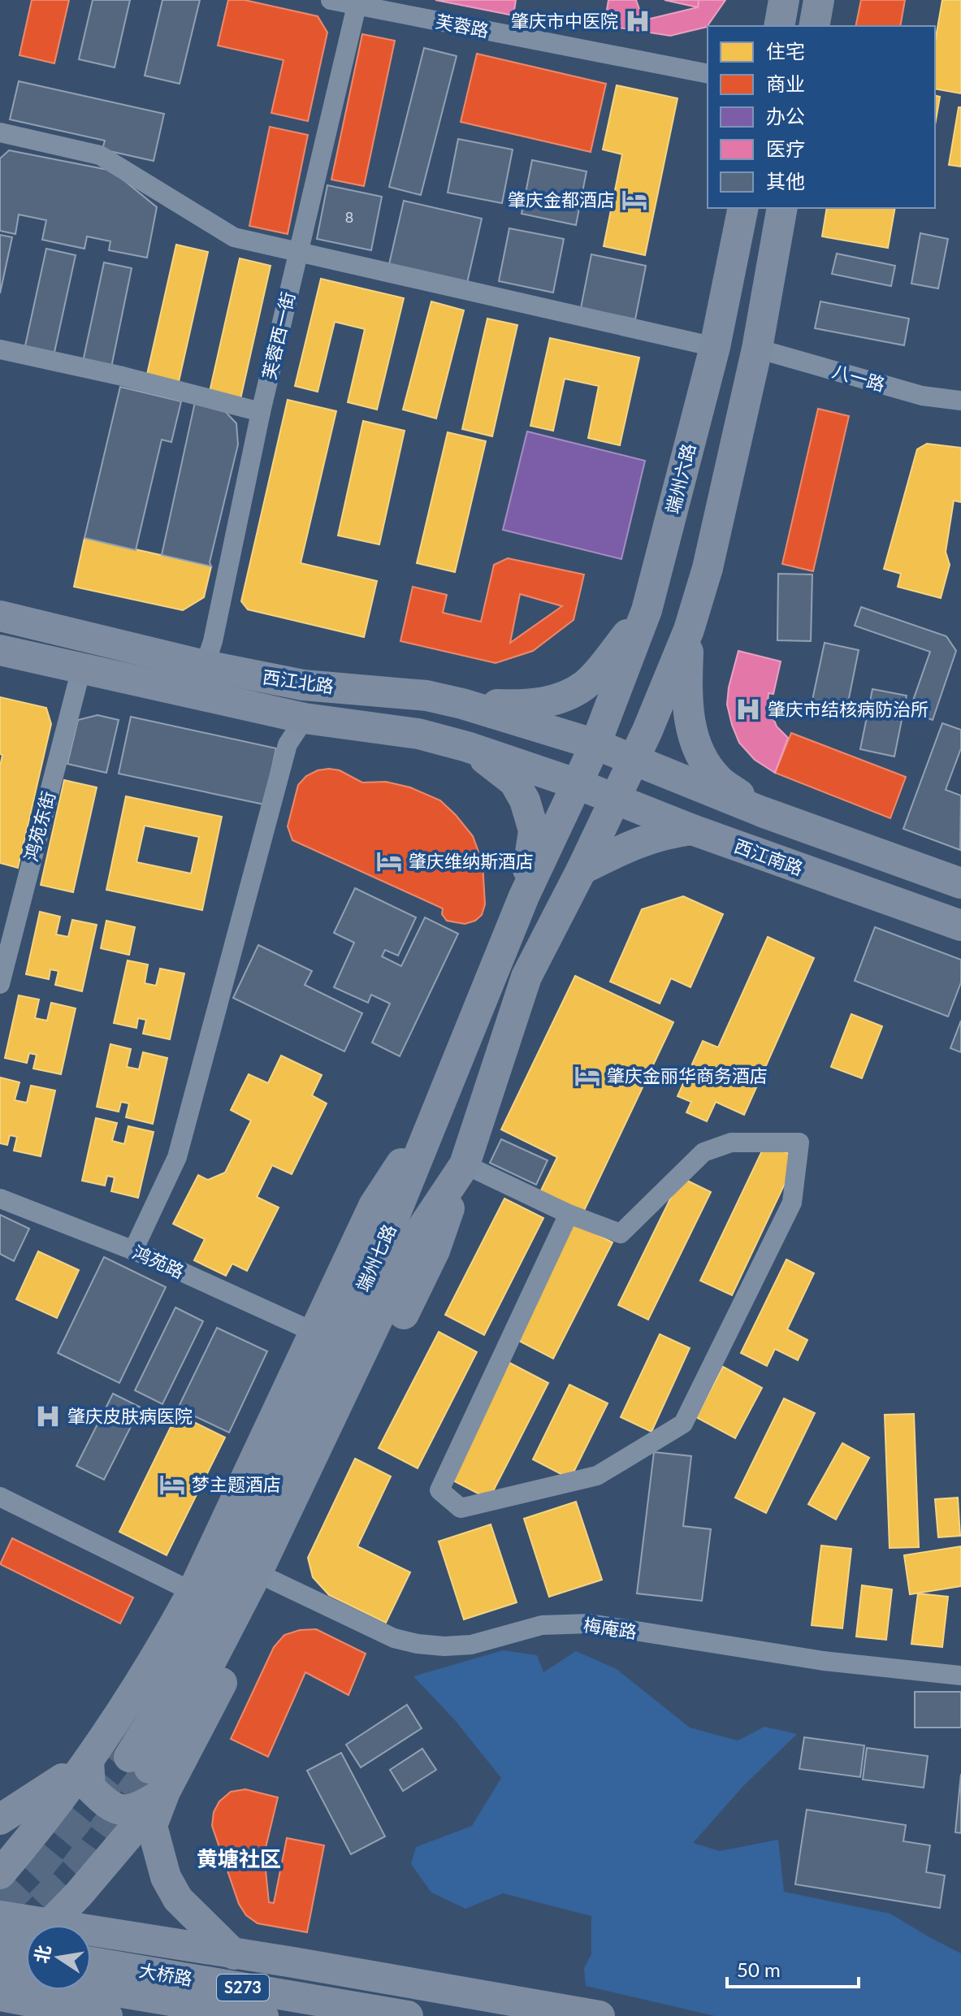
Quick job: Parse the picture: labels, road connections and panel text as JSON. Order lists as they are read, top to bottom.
{
  "streets": {
    "main road": [
      "端州六路",
      "西江北路",
      "西江南路",
      "端州七路",
      "大桥路",
      "S273"
    ],
    "street": [
      "芙蓉路",
      "芙蓉西一街",
      "八一路",
      "鸿苑东街",
      "鸿苑路",
      "梅庵路"
    ]
  },
  "crossings": [
    ["芙蓉路", "芙蓉西一街"],
    ["芙蓉西一街", "西江北路"],
    ["端州六路", "西江北路"],
    ["端州六路", "端州七路"],
    ["西江北路", "鸿苑东街"],
    ["西江北路", "西江南路"],
    ["西江北路", "端州七路"],
    ["西江南路", "端州七路"]
  ],
  "districts": ["黄塘社区"],
  "places": {
    "hospital": ["肇庆市中医院", "肇庆市结核病防治所", "肇庆皮肤病医院"],
    "hotel": [
      "肇庆金都酒店",
      "肇庆维纳斯酒店",
      "肇庆金丽华商务酒店",
      "梦主题酒店"
    ]
  },
  "house_numbers": ["8"],
  "legend": [
    "住宅",
    "商业",
    "办公",
    "医疗",
    "其他"
  ],
  "scale_bar": "50 m",
  "north": "left"
}
